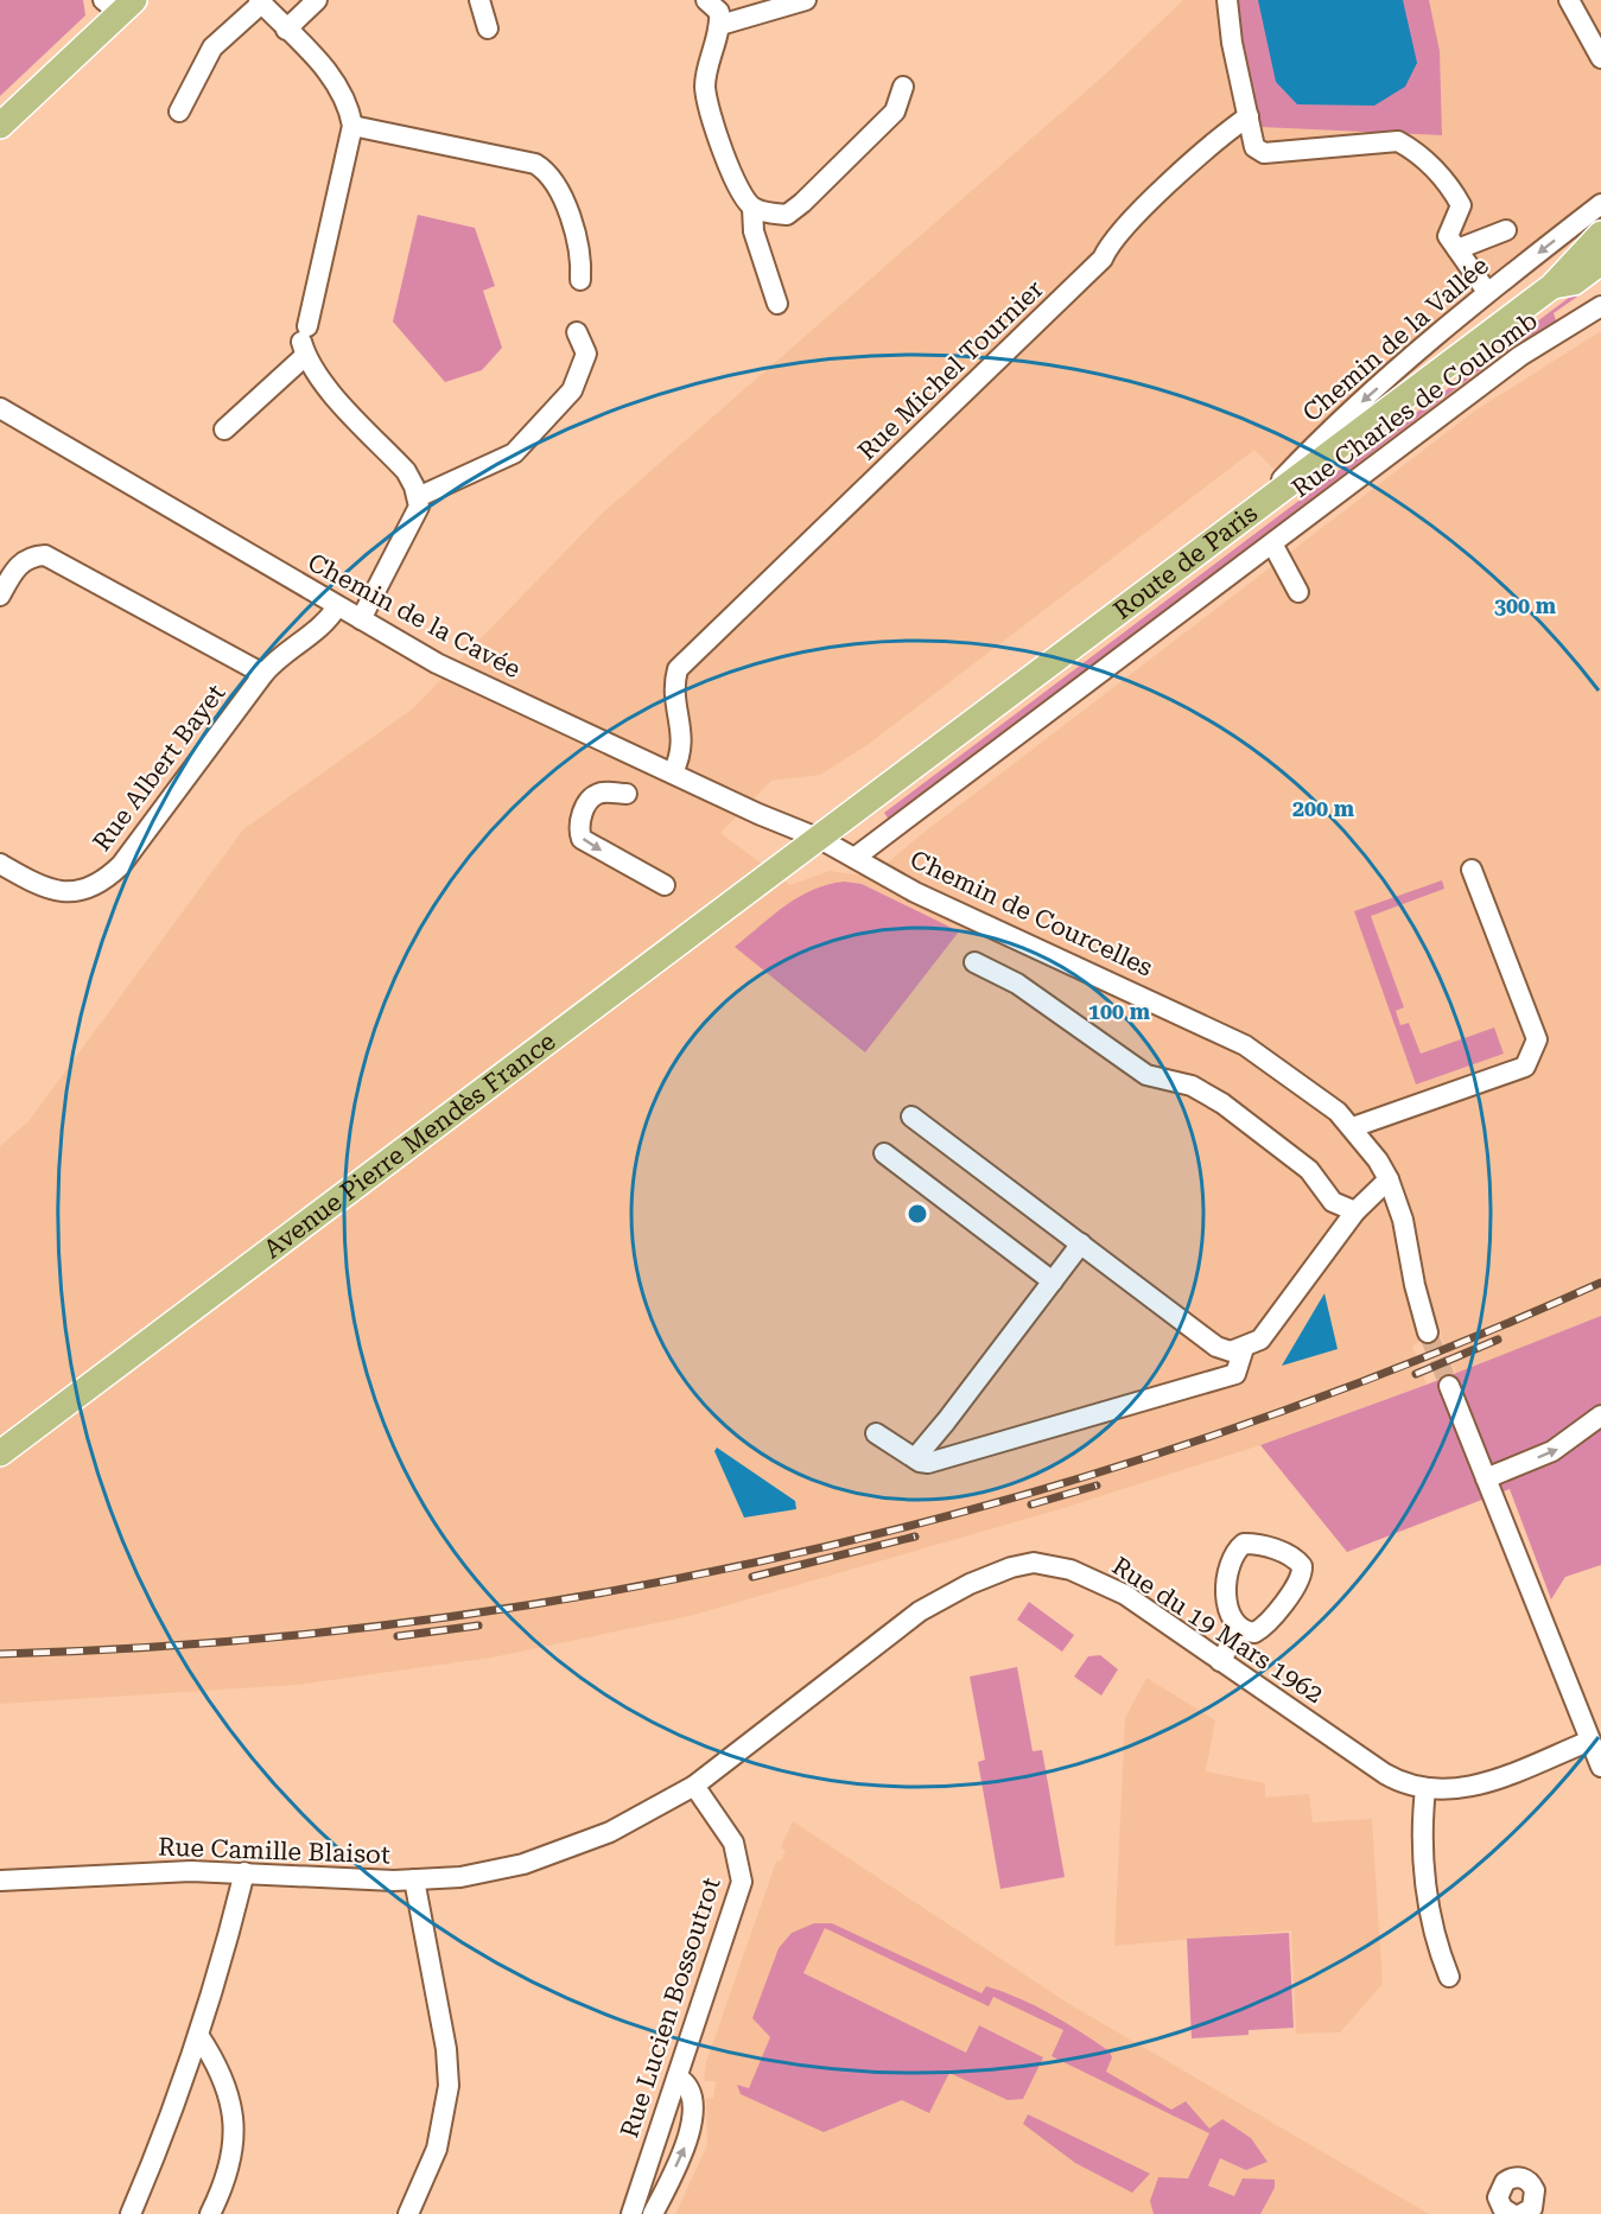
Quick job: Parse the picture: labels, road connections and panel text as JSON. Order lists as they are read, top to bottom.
{
  "streets": {
    "main road": ["Route de Paris", "Avenue Pierre Mendès France"],
    "street": [
      "Chemin de la Vallée",
      "Rue Michel Tournier",
      "Rue Charles de Coulomb",
      "Chemin de la Cavée",
      "Rue Albert Bayet",
      "Chemin de Courcelles",
      "Rue du 19 Mars 1962",
      "Rue Camille Blaisot",
      "Rue Lucien Bossoutrot"
    ]
  },
  "crossings": [
    ["Chemin de la Vallée", "Route de Paris"],
    ["Rue Michel Tournier", "Chemin de la Cavée"],
    ["Rue Charles de Coulomb", "Chemin de Courcelles"],
    ["Route de Paris", "Chemin de la Cavée"],
    ["Route de Paris", "Chemin de Courcelles"],
    ["Route de Paris", "Avenue Pierre Mendès France"],
    ["Chemin de la Cavée", "Rue Albert Bayet"],
    ["Chemin de la Cavée", "Chemin de Courcelles"],
    ["Chemin de la Cavée", "Avenue Pierre Mendès France"],
    ["Chemin de Courcelles", "Avenue Pierre Mendès France"],
    ["Rue du 19 Mars 1962", "Rue Camille Blaisot"],
    ["Rue du 19 Mars 1962", "Rue Lucien Bossoutrot"]
  ],
  "one_way": ["Chemin de la Vallée"],
  "rings": ["300 m", "200 m", "100 m"]
}
